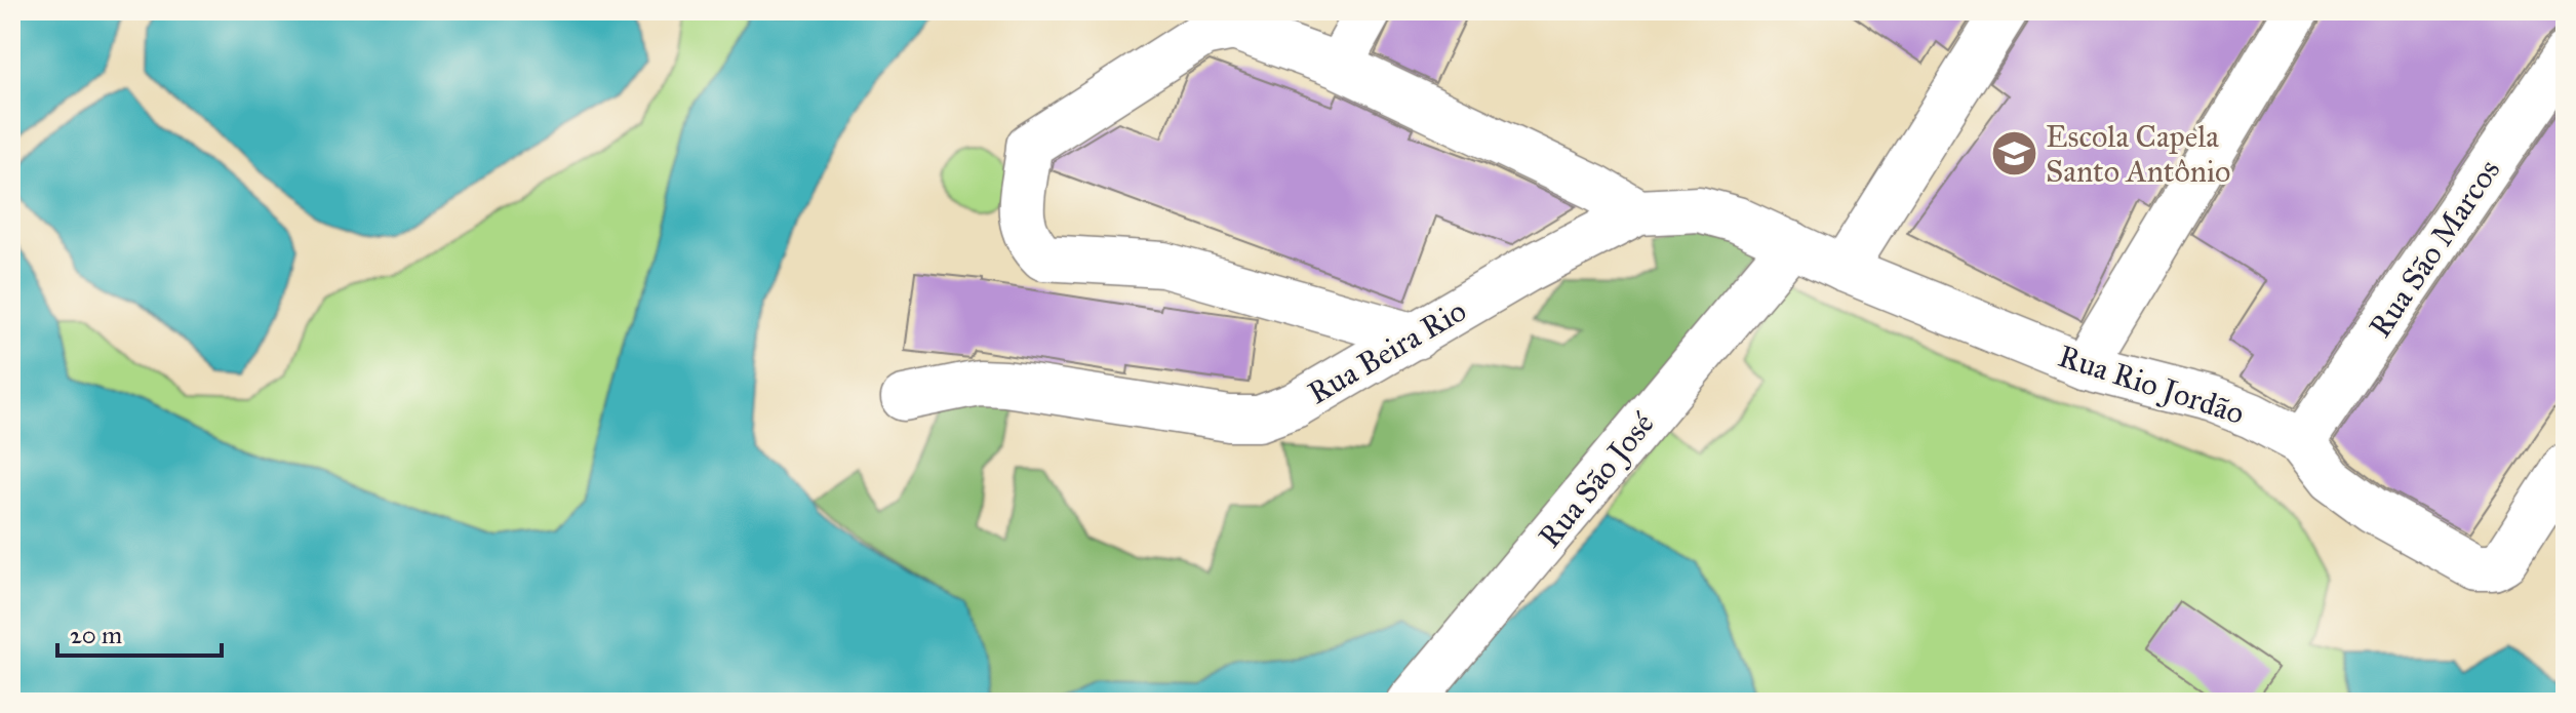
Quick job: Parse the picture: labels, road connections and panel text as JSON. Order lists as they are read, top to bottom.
{
  "streets": {
    "street": [
      "Rua São Marcos",
      "Rua Beira Rio",
      "Rua Rio Jordão",
      "Rua São José"
    ]
  },
  "crossings": [
    ["Rua São Marcos", "Rua Rio Jordão"],
    ["Rua Beira Rio", "Rua Rio Jordão"],
    ["Rua Beira Rio", "Rua São José"]
  ],
  "places": {
    "school or university": ["Escola Capela Santo Antônio"]
  },
  "scale_bar": "20 m"
}
